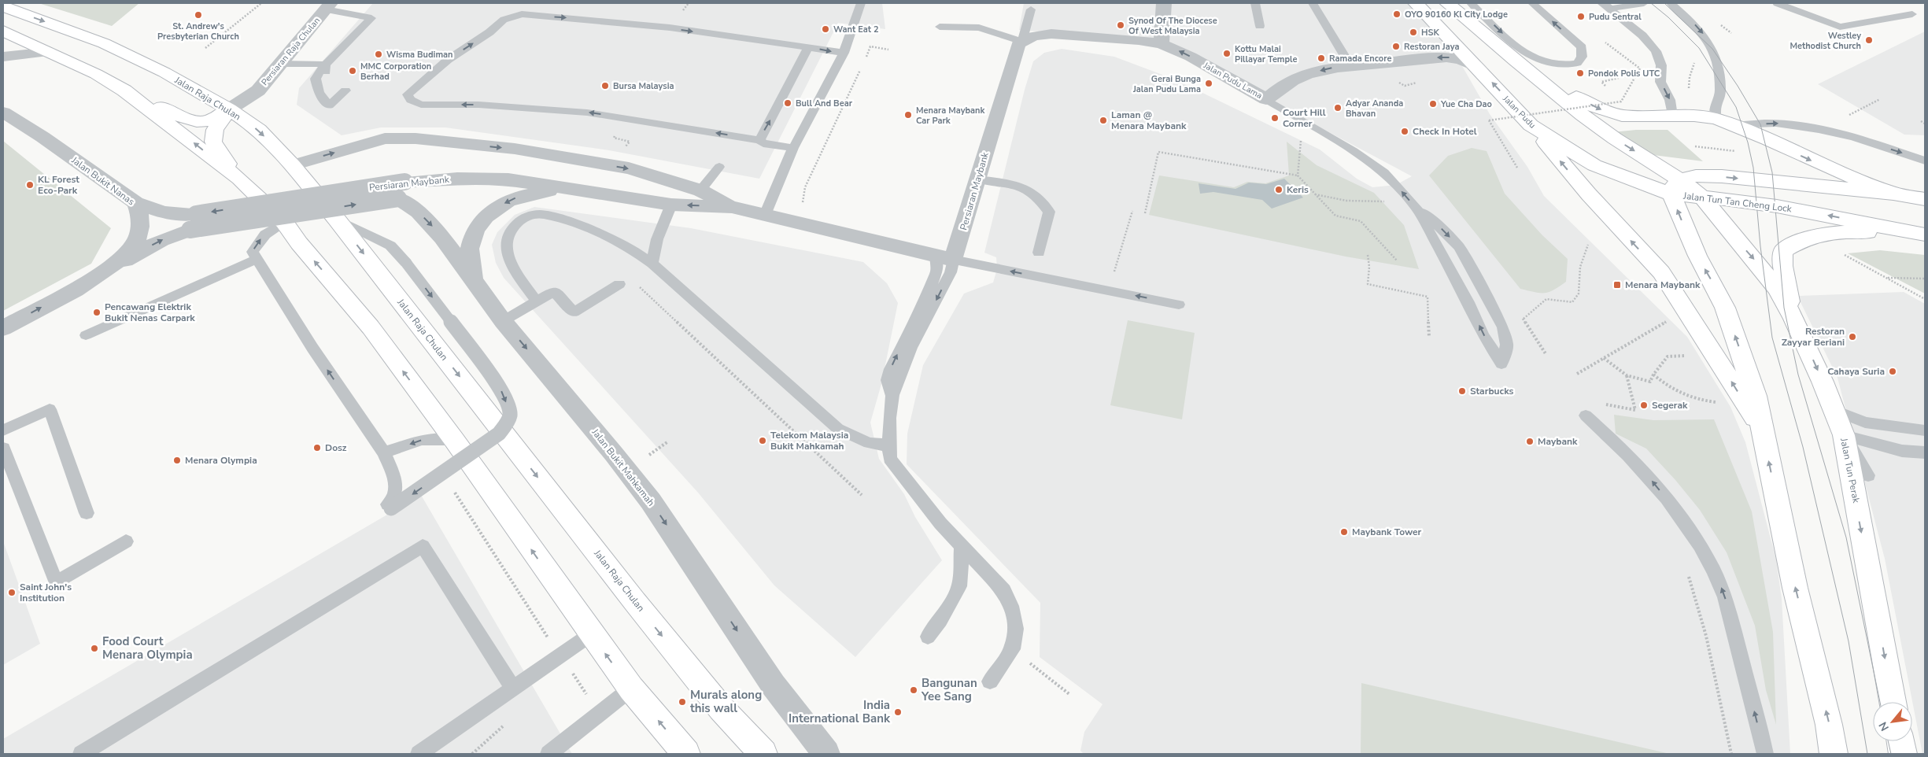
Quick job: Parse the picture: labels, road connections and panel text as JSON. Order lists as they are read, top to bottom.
{
  "streets": {
    "main road": [
      "Jalan Raja Chulan",
      "Jalan Pudu",
      "Jalan Tun Tan Cheng Lock",
      "Jalan Tun Perak"
    ],
    "street": [
      "Persiaran Raja Chulan",
      "Jalan Pudu Lama",
      "Jalan Bukit Nanas",
      "Persiaran Maybank",
      "Jalan Bukit Mahkamah"
    ]
  },
  "crossings": [
    ["Persiaran Raja Chulan", "Jalan Raja Chulan"],
    ["Jalan Pudu Lama", "Jalan Pudu"],
    ["Jalan Raja Chulan", "Persiaran Maybank"],
    ["Jalan Pudu", "Jalan Tun Tan Cheng Lock"],
    ["Persiaran Maybank", "Jalan Bukit Mahkamah"],
    ["Jalan Tun Tan Cheng Lock", "Jalan Tun Perak"]
  ],
  "one_way": ["Jalan Pudu Lama", "Jalan Bukit Mahkamah"],
  "places": {
    "other": [
      "OYO 90160 Kl City Lodge",
      "St. Andrew's Presbyterian Church",
      "Pudu Sentral",
      "Synod Of The Diocese Of West Malaysia",
      "Want Eat 2",
      "HSK",
      "Westley Methodist Church",
      "Restoran Jaya",
      "Kottu Malai Pillayar Temple",
      "Wisma Budiman",
      "Ramada Encore",
      "MMC Corporation Berhad",
      "Pondok Polis UTC",
      "Gerai Bunga Jalan Pudu Lama",
      "Bursa Malaysia",
      "Bull And Bear",
      "Yue Cha Dao",
      "Adyar Ananda Bhavan",
      "Menara Maybank Car Park",
      "Court Hill Corner",
      "Laman @ Menara Maybank",
      "Check In Hotel",
      "KL Forest Eco-Park",
      "Keris",
      "Pencawang Elektrik Bukit Nenas Carpark",
      "Restoran Zayyar Beriani",
      "Cahaya Suria",
      "Starbucks",
      "Segerak",
      "Telekom Malaysia Bukit Mahkamah",
      "Maybank",
      "Dosz",
      "Menara Olympia",
      "Maybank Tower",
      "Saint John's Institution",
      "Food Court Menara Olympia",
      "Bangunan Yee Sang",
      "Murals along this wall",
      "India International Bank"
    ],
    "transit": ["Menara Maybank"]
  },
  "north": "bottom left"
}
